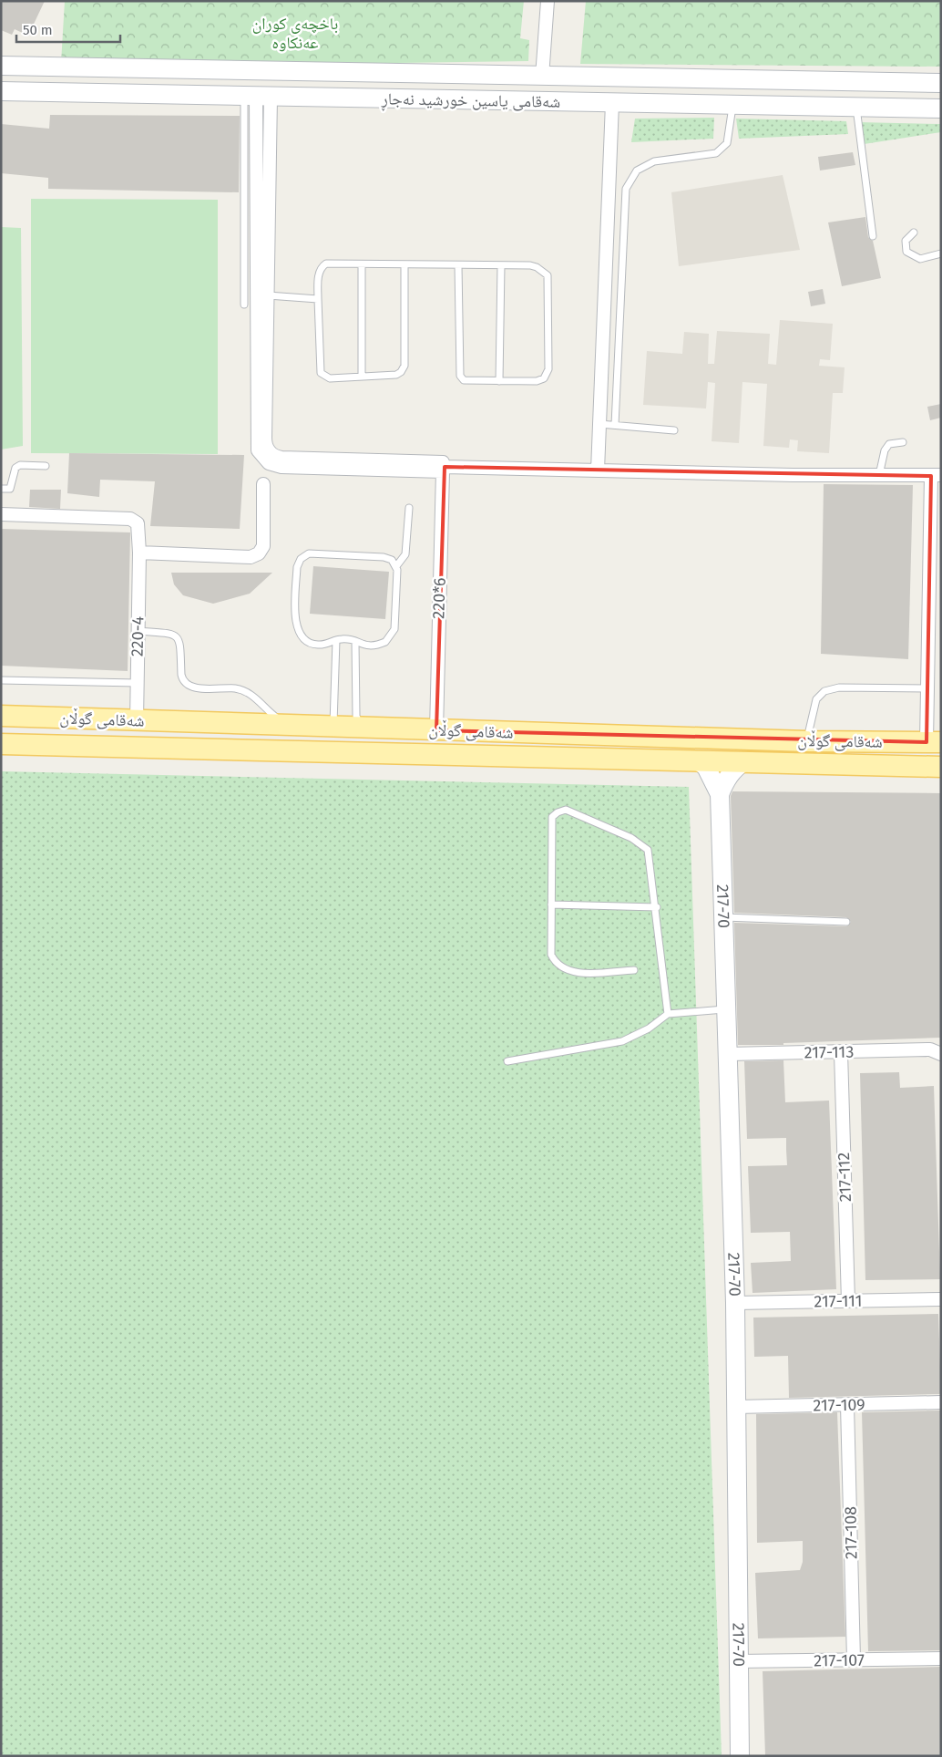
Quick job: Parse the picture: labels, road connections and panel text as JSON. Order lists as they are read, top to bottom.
{
  "streets": {
    "main road": ["شەقامی گوڵان"],
    "street": [
      "شەقامی یاسین خورشید نەجاڕ",
      "220*6",
      "220-4",
      "217-70",
      "217-113",
      "217-112",
      "217-111",
      "217-109",
      "217-108",
      "217-107"
    ]
  },
  "crossings": [
    ["220*6", "شەقامی گوڵان"],
    ["220-4", "شەقامی گوڵان"],
    ["شەقامی گوڵان", "217-70"],
    ["217-70", "217-113"],
    ["217-70", "217-111"],
    ["217-70", "217-109"],
    ["217-70", "217-107"],
    ["217-113", "217-112"],
    ["217-112", "217-111"],
    ["217-109", "217-108"],
    ["217-108", "217-107"]
  ],
  "parks": ["باخچەی کوران عەنکاوە"],
  "scale_bar": "50 m"
}
